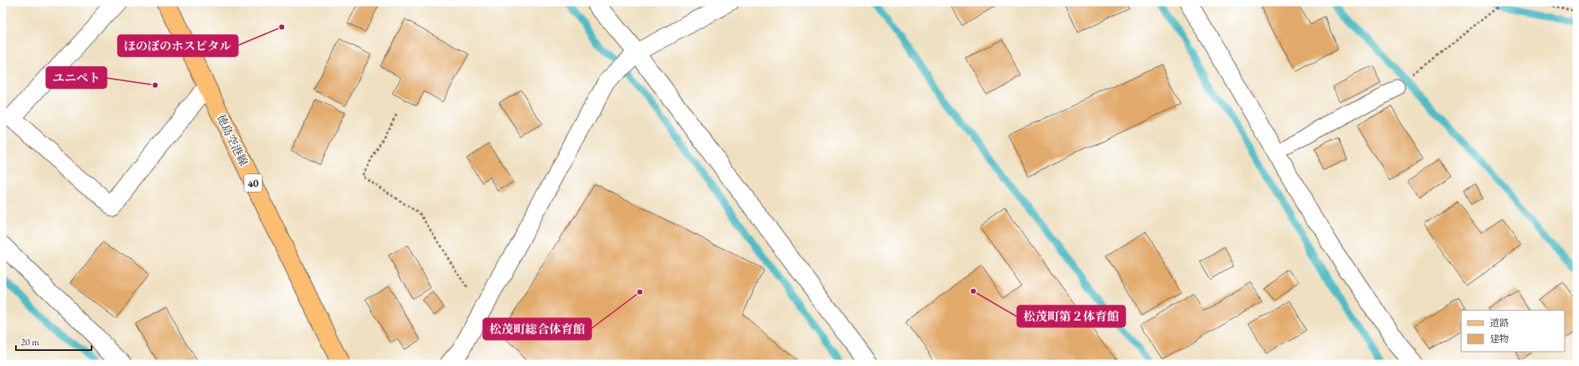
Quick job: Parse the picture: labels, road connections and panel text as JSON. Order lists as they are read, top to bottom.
{
  "streets": {
    "main road": ["徳島空港線", "40"]
  },
  "places": [
    "ほのぼのホスピタル",
    "ユニペト",
    "松茂町第２体育館",
    "松茂町総合体育館"
  ],
  "legend": ["道路", "建物"],
  "scale_bar": "20 m"
}
